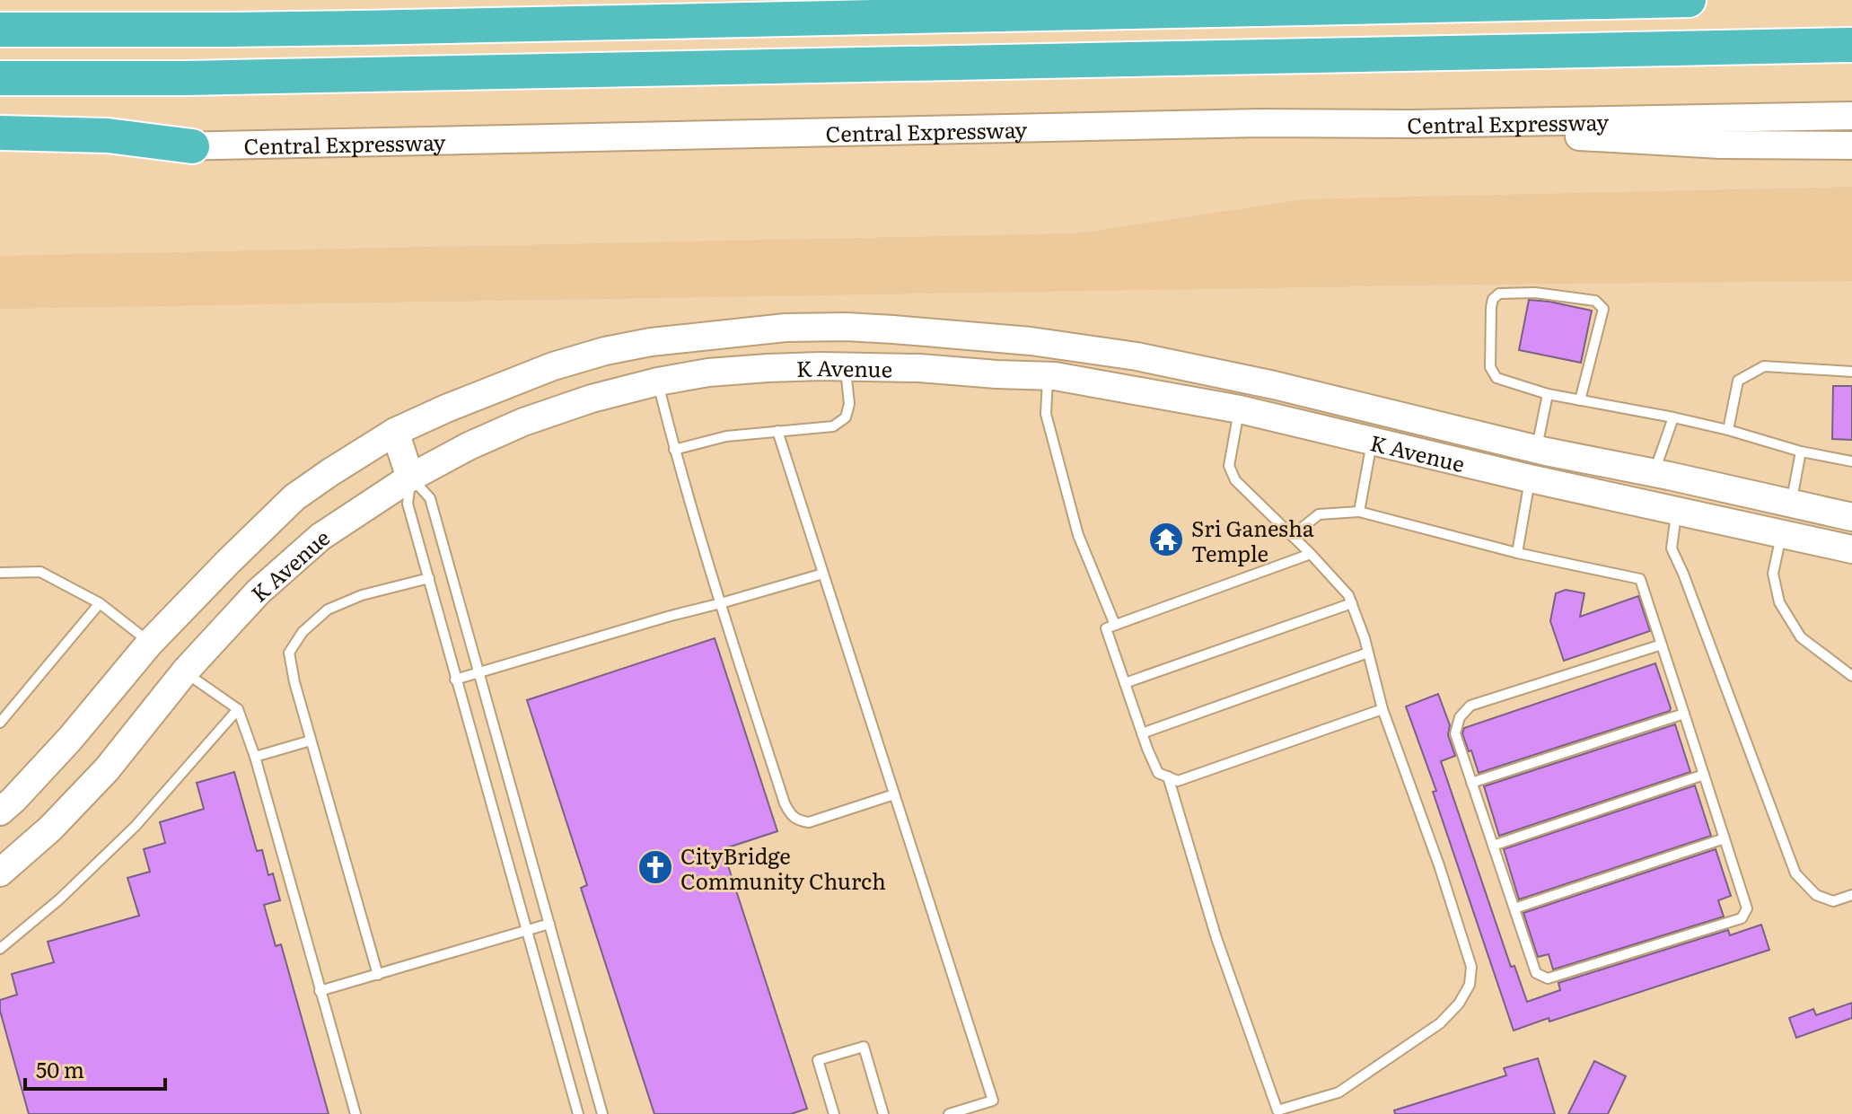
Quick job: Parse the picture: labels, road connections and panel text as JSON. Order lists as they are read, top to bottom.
{
  "streets": {
    "main road": ["Central Expressway", "K Avenue"]
  },
  "places": {
    "temple": ["Sri Ganesha Temple"],
    "church": ["CityBridge Community Church"]
  },
  "scale_bar": "50 m"
}
